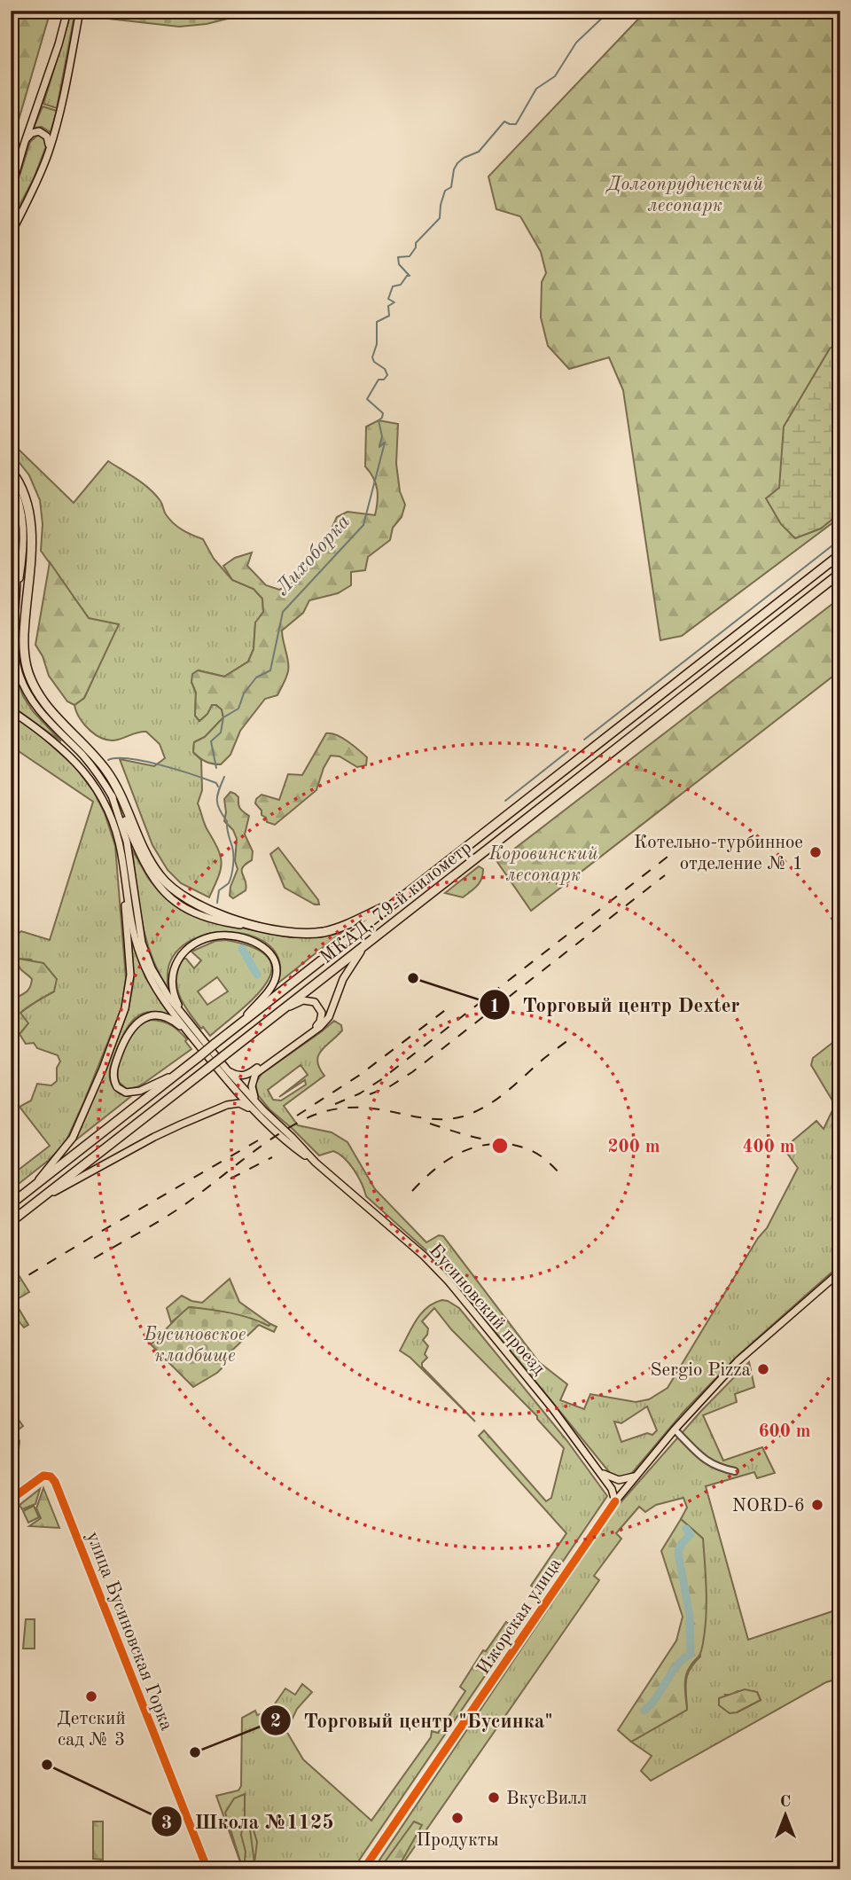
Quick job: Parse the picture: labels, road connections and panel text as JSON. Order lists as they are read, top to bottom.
{
  "streets": {
    "highway": ["МКАД, 79-й километр"],
    "main road": ["Бусиновский проезд", "Ижорская улица"],
    "street": ["улица Бусиновская Горка"]
  },
  "crossings": [
    ["Бусиновский проезд", "Ижорская улица"]
  ],
  "water": ["Лихоборка"],
  "parks": ["Долгопрудненский лесопарк", "Коровинский лесопарк", "Бусиновское кладбище"],
  "places": [
    "Котельно-турбинное отделение № 1",
    "Торговый центр Dexter",
    "Sergio Pizza",
    "NORD-6",
    "Детский сад № 3",
    "Торговый центр \"Бусинка\"",
    "Школа №1125",
    "ВкусВилл",
    "Продукты"
  ],
  "north": "top",
  "rings": ["200 m", "400 m", "600 m"]
}
